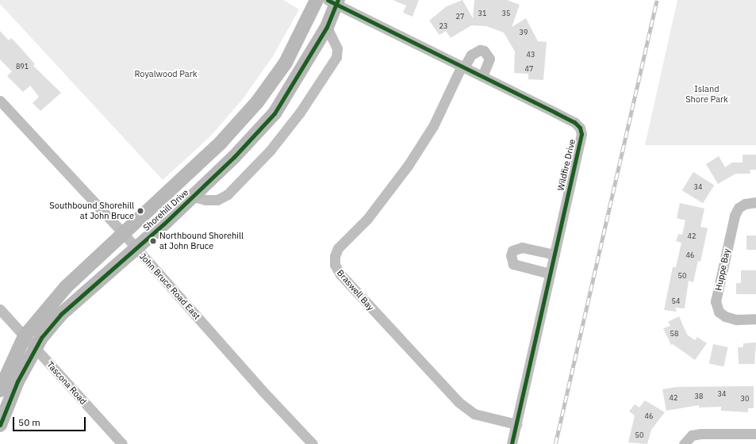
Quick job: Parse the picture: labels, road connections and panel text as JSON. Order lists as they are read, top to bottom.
{
  "streets": {
    "street": [
      "Wildfire Drive",
      "Shorehill Drive",
      "Huppe Bay",
      "John Bruce Road East",
      "Braswell Bay",
      "Tascona Road"
    ]
  },
  "crossings": [
    ["Wildfire Drive", "Shorehill Drive"],
    ["Wildfire Drive", "Braswell Bay"],
    ["Shorehill Drive", "John Bruce Road East"],
    ["Shorehill Drive", "Tascona Road"]
  ],
  "parks": ["Royalwood Park", "Island Shore Park"],
  "places": ["Southbound Shorehill at John Bruce", "Northbound Shorehill at John Bruce"],
  "house_numbers": [
    "31",
    "35",
    "27",
    "23",
    "39",
    "43",
    "891",
    "47",
    "34",
    "42",
    "46",
    "50",
    "54",
    "58",
    "34",
    "38",
    "42",
    "30",
    "46",
    "50"
  ],
  "scale_bar": "50 m"
}
